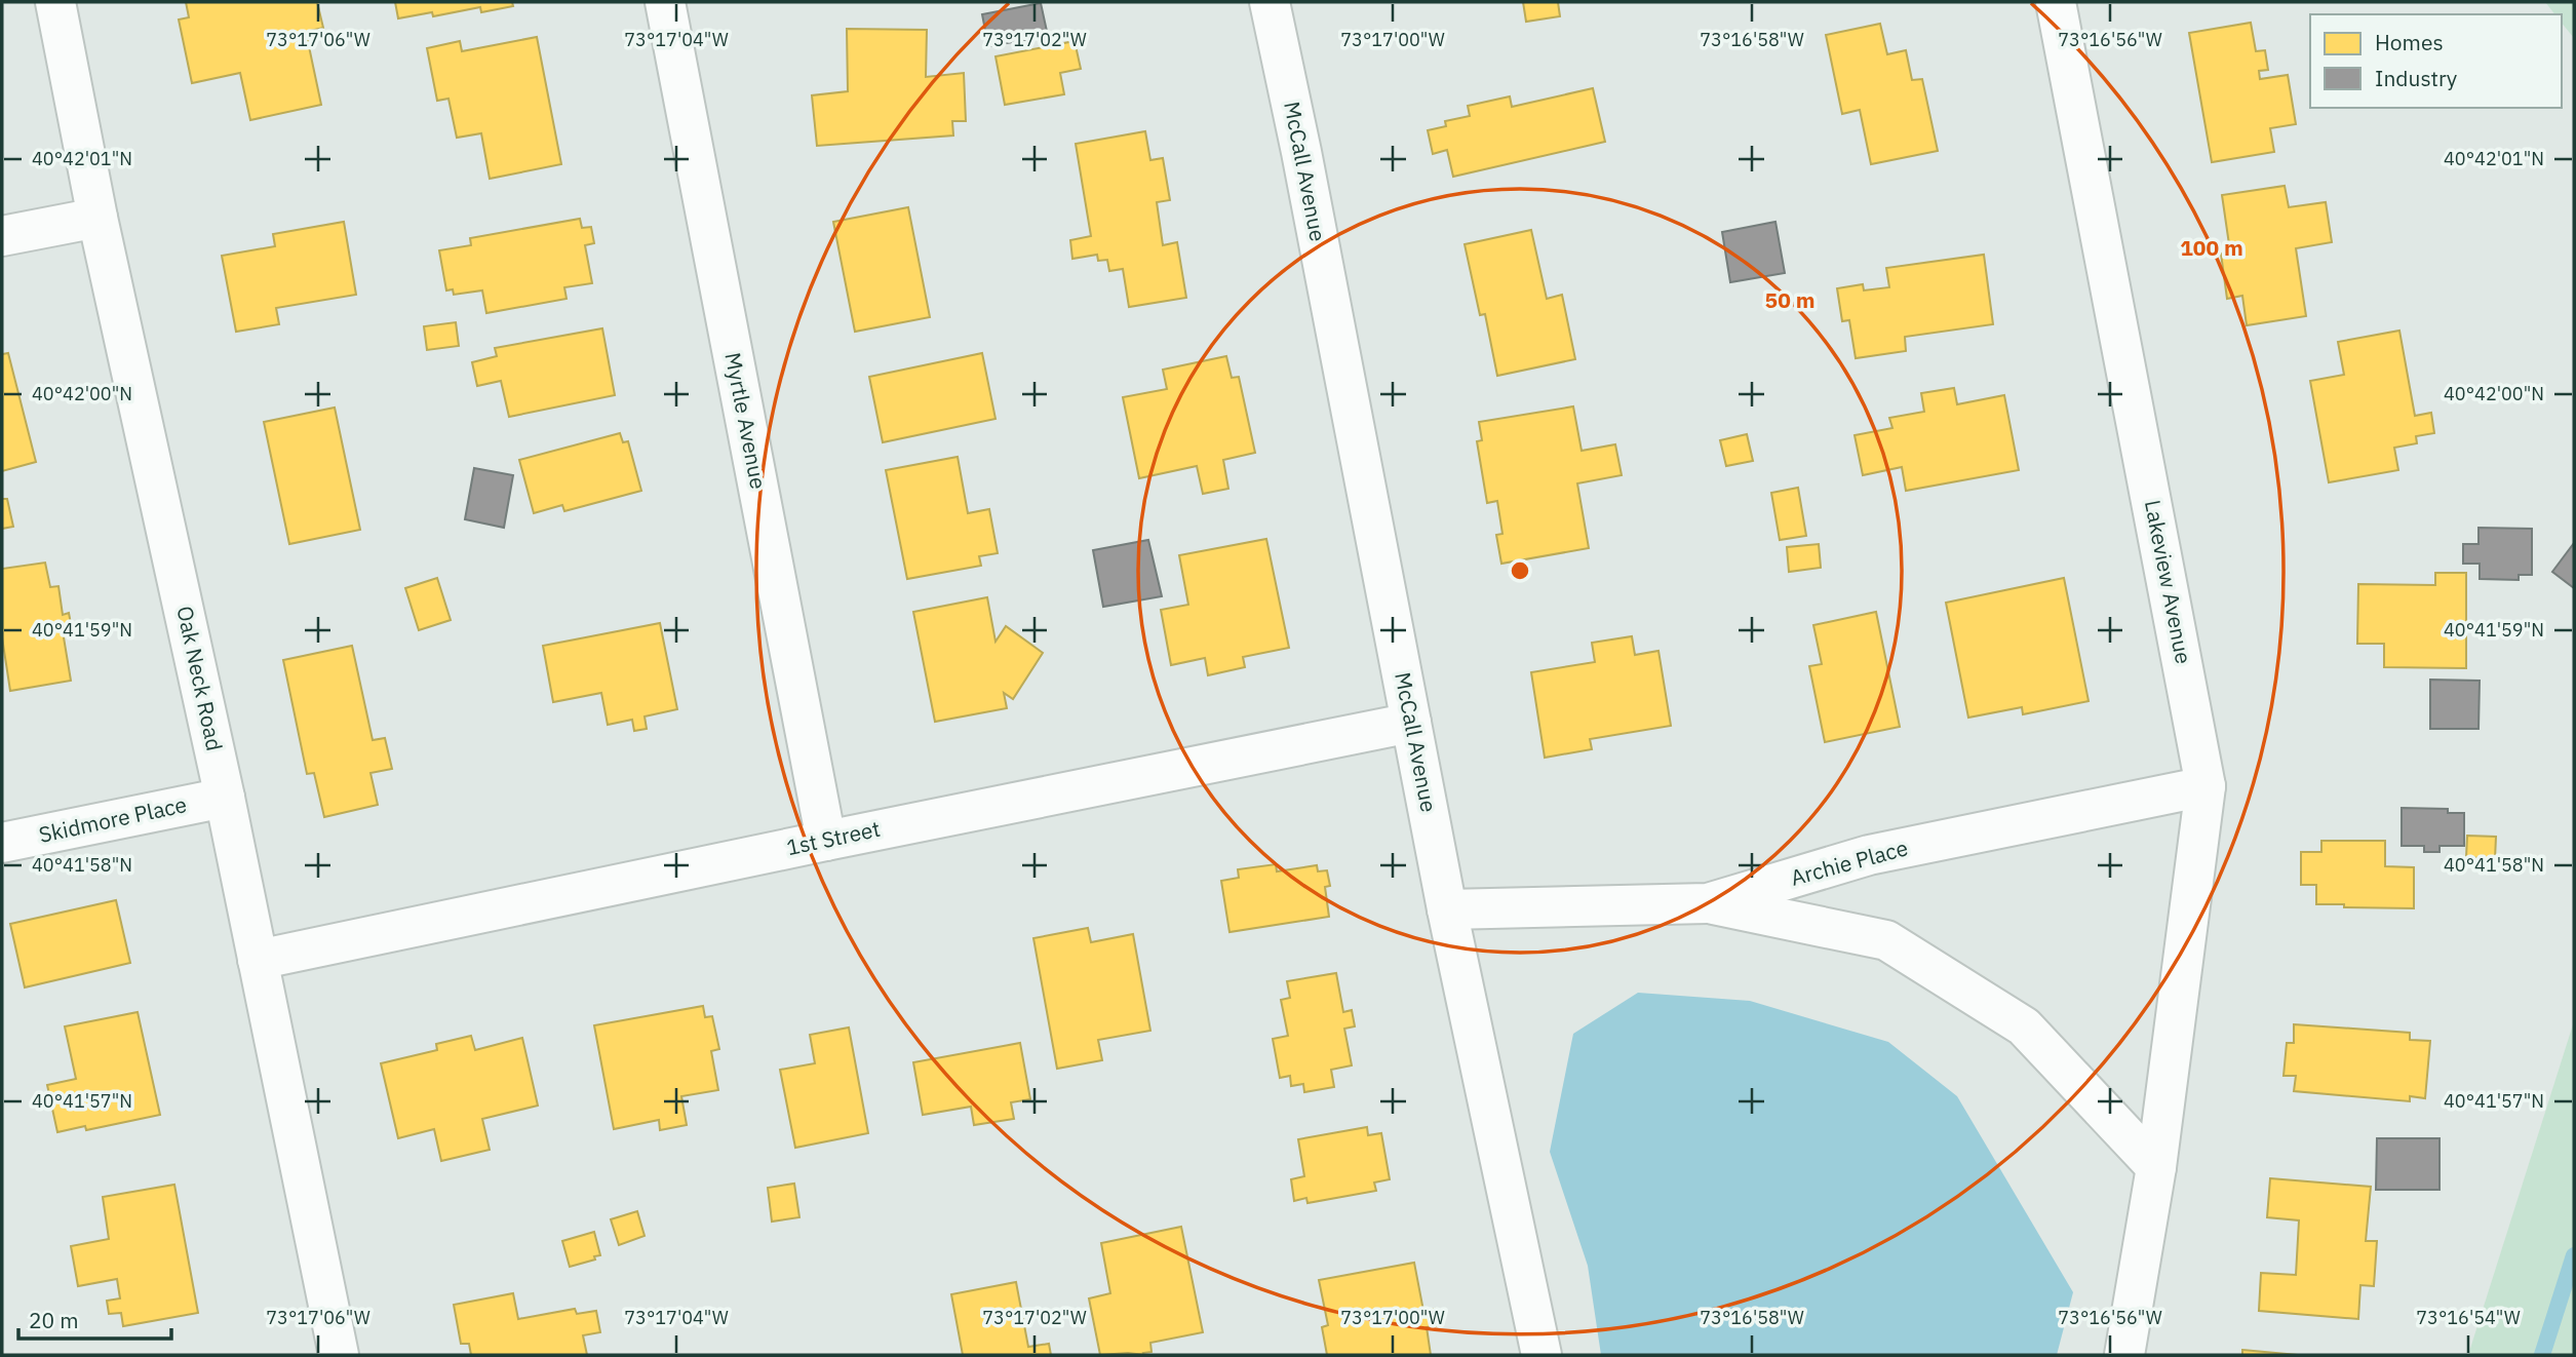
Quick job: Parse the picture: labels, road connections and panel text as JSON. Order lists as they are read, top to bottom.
{
  "streets": {
    "street": [
      "McCall Avenue",
      "Myrtle Avenue",
      "Lakeview Avenue",
      "Oak Neck Road",
      "Skidmore Place",
      "1st Street",
      "Archie Place"
    ]
  },
  "crossings": [
    ["McCall Avenue", "1st Street"],
    ["McCall Avenue", "Archie Place"],
    ["Myrtle Avenue", "1st Street"],
    ["Lakeview Avenue", "Archie Place"],
    ["Oak Neck Road", "Skidmore Place"],
    ["Oak Neck Road", "1st Street"]
  ],
  "legend": ["Homes", "Industry"],
  "scale_bar": "20 m",
  "coordinates": [
    "73°17'06\"W",
    "73°17'04\"W",
    "73°17'02\"W",
    "73°17'00\"W",
    "73°16'58\"W",
    "73°16'56\"W",
    "40°42'01\"N",
    "40°42'00\"N",
    "40°41'59\"N",
    "40°41'58\"N",
    "40°41'57\"N",
    "73°16'54\"W"
  ],
  "rings": ["100 m", "50 m"]
}
